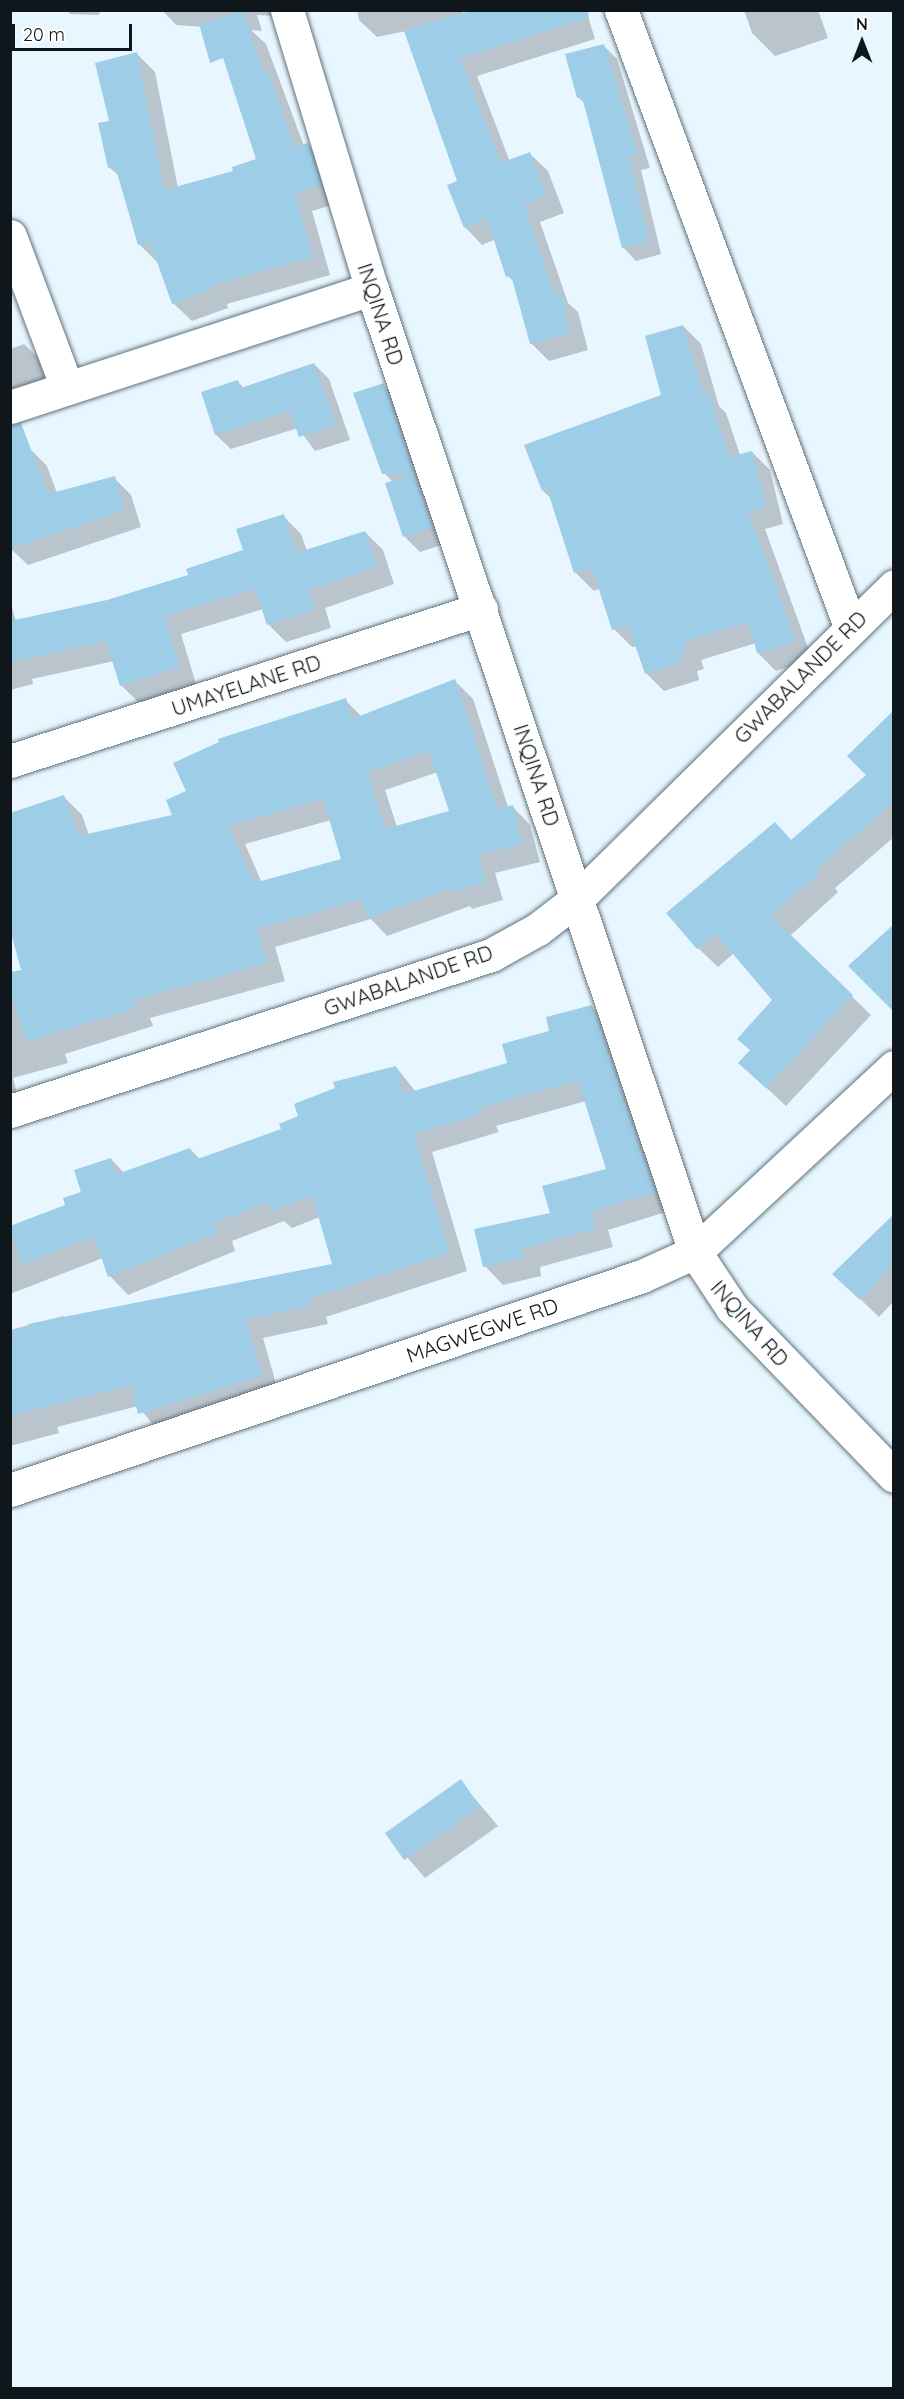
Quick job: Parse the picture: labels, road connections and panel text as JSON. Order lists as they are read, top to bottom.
{
  "streets": {
    "street": [
      "INQINA RD",
      "GWABALANDE RD",
      "UMAYELANE RD",
      "MAGWEGWE RD"
    ]
  },
  "crossings": [
    ["INQINA RD", "GWABALANDE RD"],
    ["INQINA RD", "UMAYELANE RD"],
    ["INQINA RD", "MAGWEGWE RD"]
  ],
  "scale_bar": "20 m",
  "north": "top"
}
